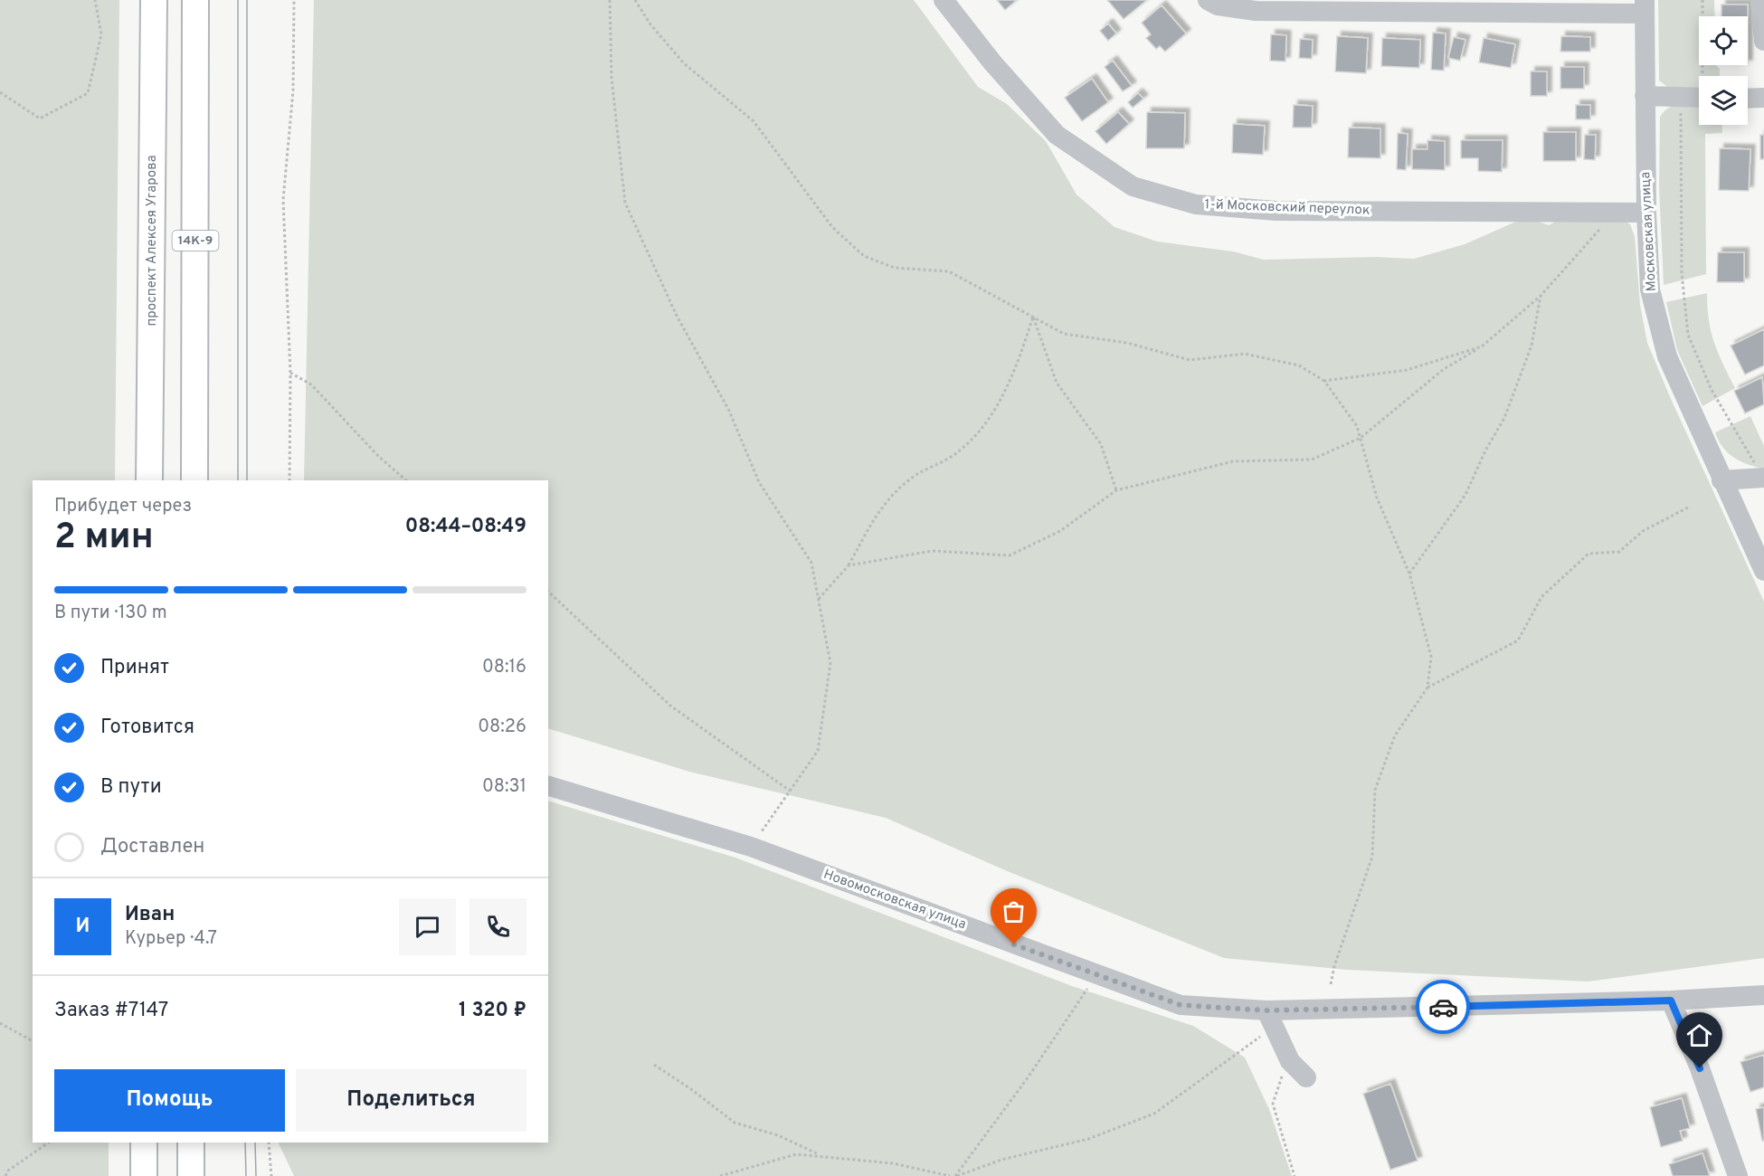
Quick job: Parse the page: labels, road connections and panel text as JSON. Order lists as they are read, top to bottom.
{
  "streets": {
    "main road": ["проспект Алексея Угарова", "14К-9"],
    "street": ["1-й Московский переулок", "Московская улица", "Новомосковская улица"]
  },
  "crossings": [
    ["1-й Московский переулок", "Московская улица"]
  ],
  "page": {
    "heading": ["2 мин", "Прибудет через", "08:44–08:49"],
    "panel": [
      "Иван",
      "Курьер · 4.7",
      "Заказ #7147",
      "1 320 ₽"
    ],
    "bar": "В пути · 130 m",
    "list": [
      ["Принят", "08:16"],
      ["Готовится", "08:26"],
      ["В пути", "08:31"],
      "Доставлен"
    ],
    "round": "И",
    "buttons": ["Помощь", "Поделиться"]
  }
}
